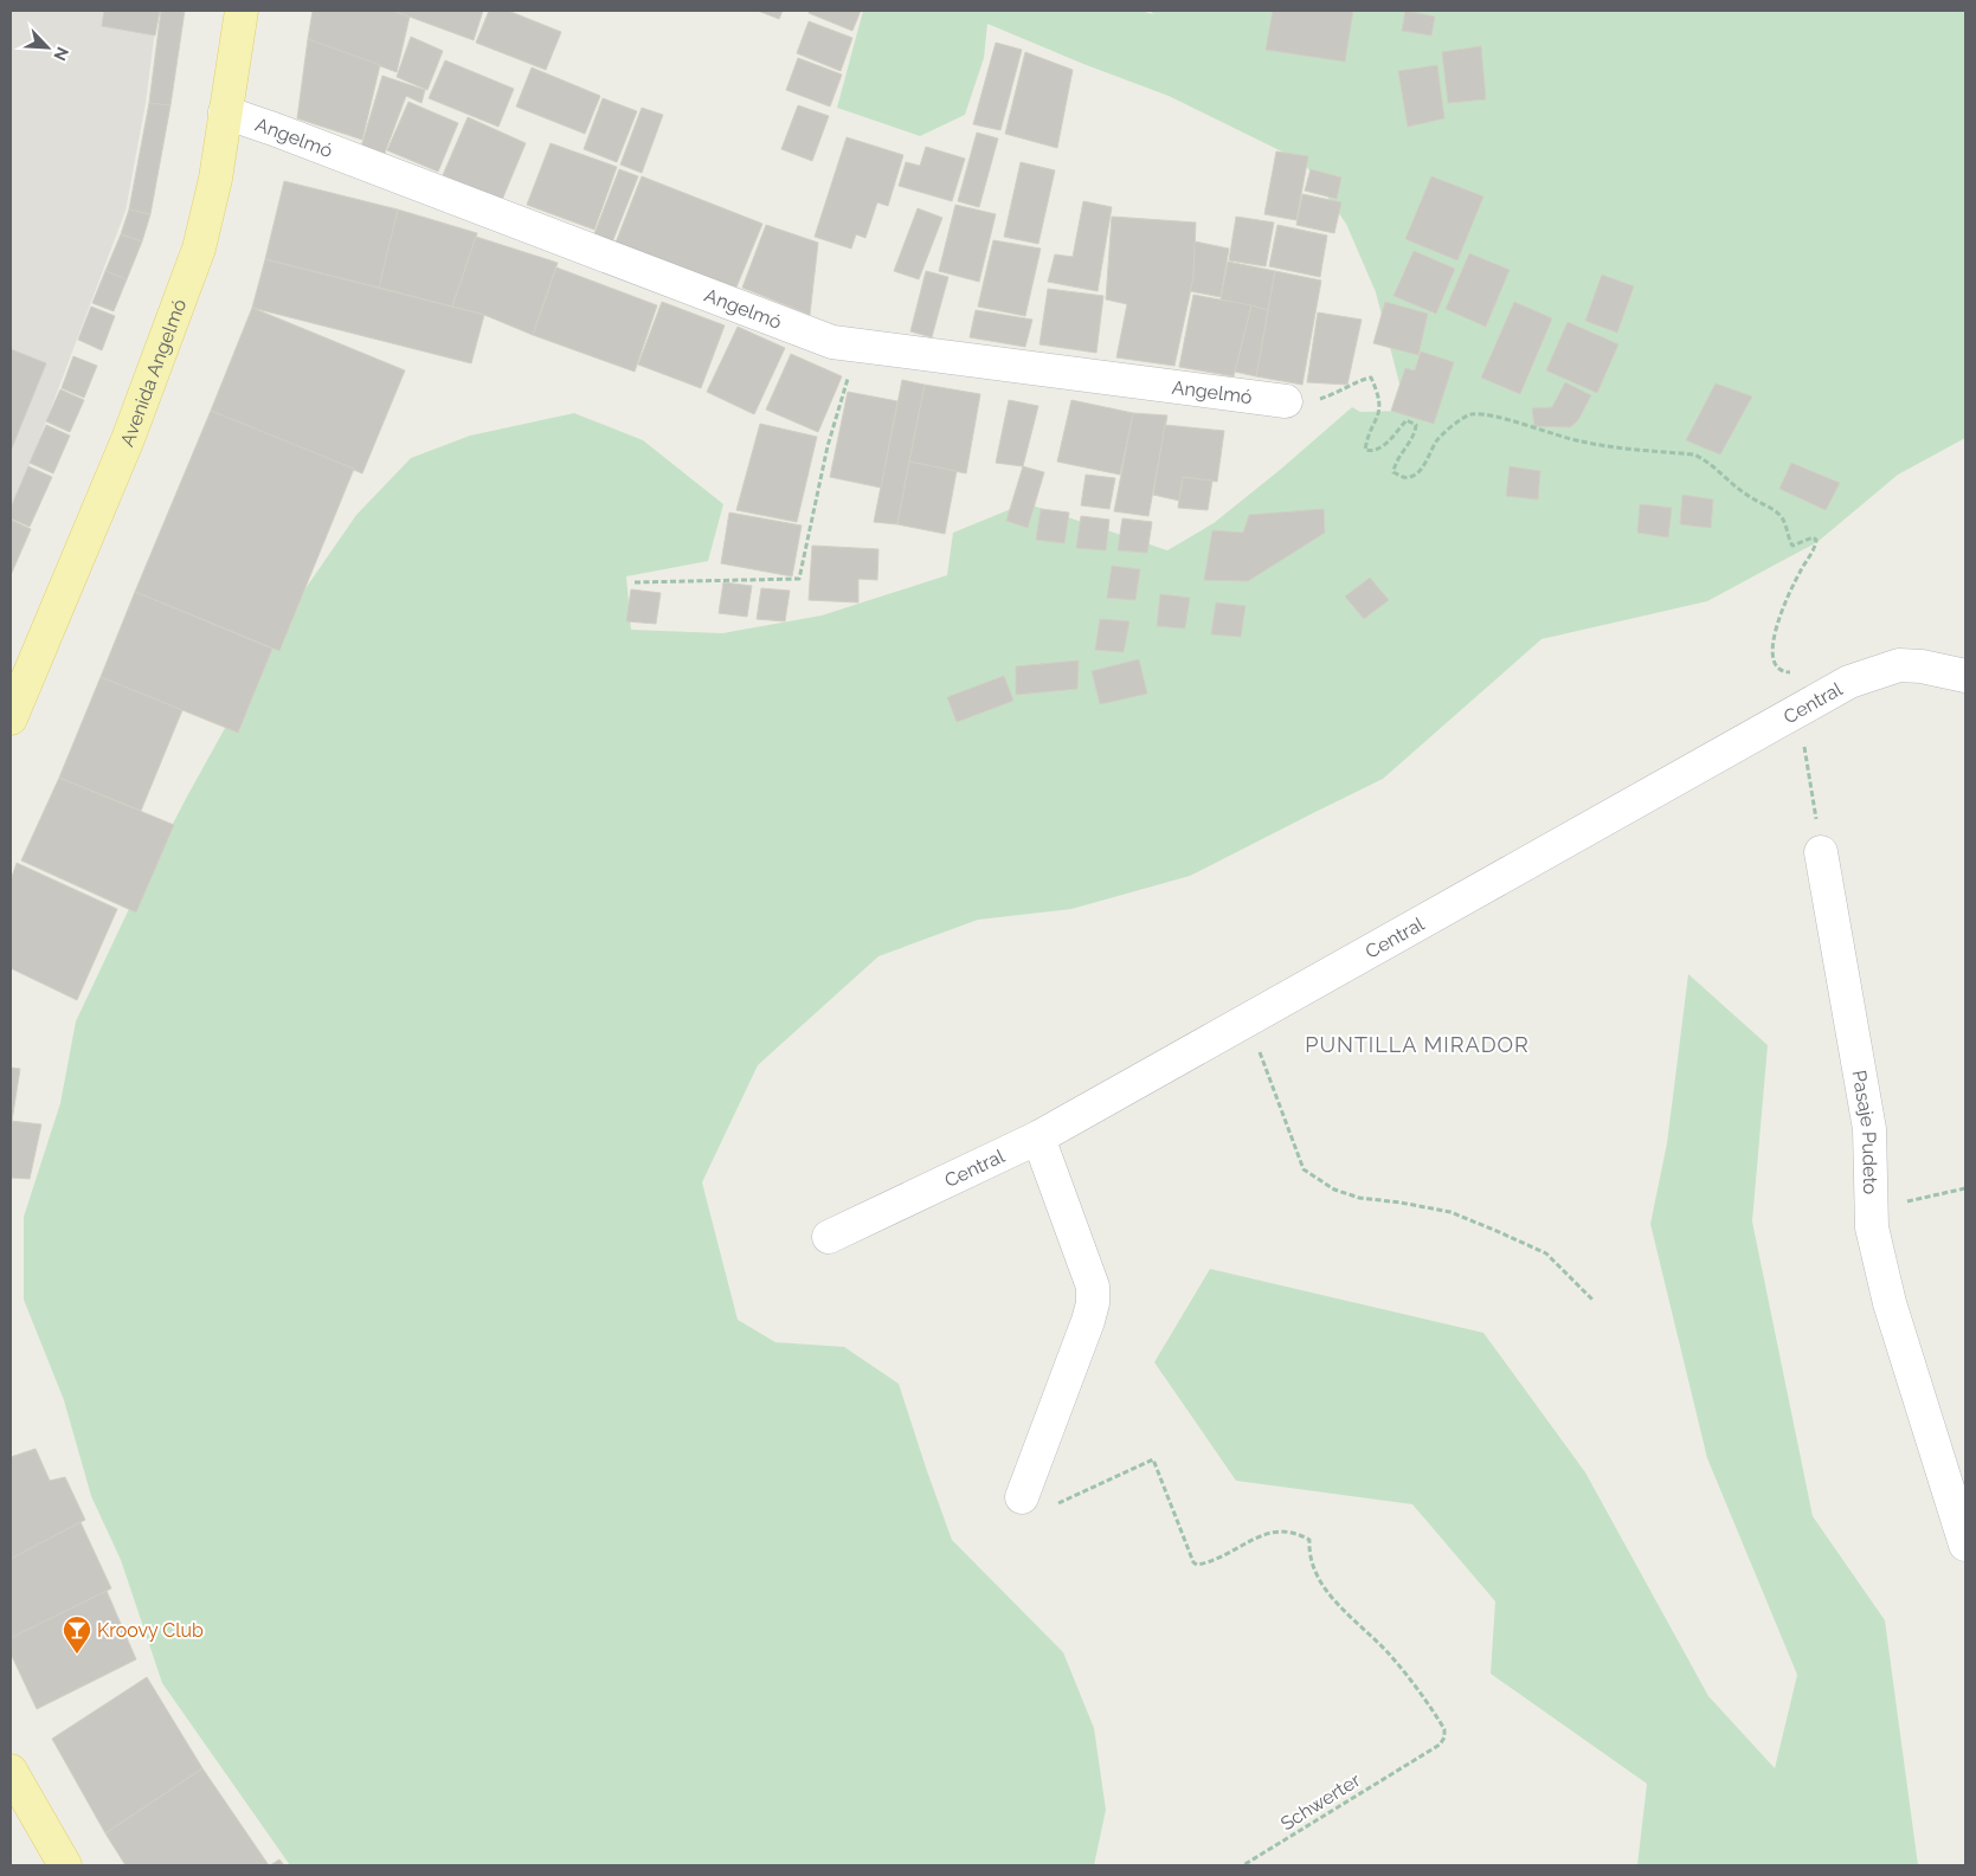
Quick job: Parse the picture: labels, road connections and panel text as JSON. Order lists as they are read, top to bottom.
{
  "streets": {
    "main road": ["Avenida Angelmó"],
    "street": ["Angelmó", "Central", "Pasaje Pudeto"],
    "path": ["Schwerter"]
  },
  "crossings": [
    ["Angelmó", "Avenida Angelmó"]
  ],
  "districts": ["PUNTILLA MIRADOR"],
  "places": {
    "bar": ["Kroovy Club"]
  },
  "north": "bottom right"
}
